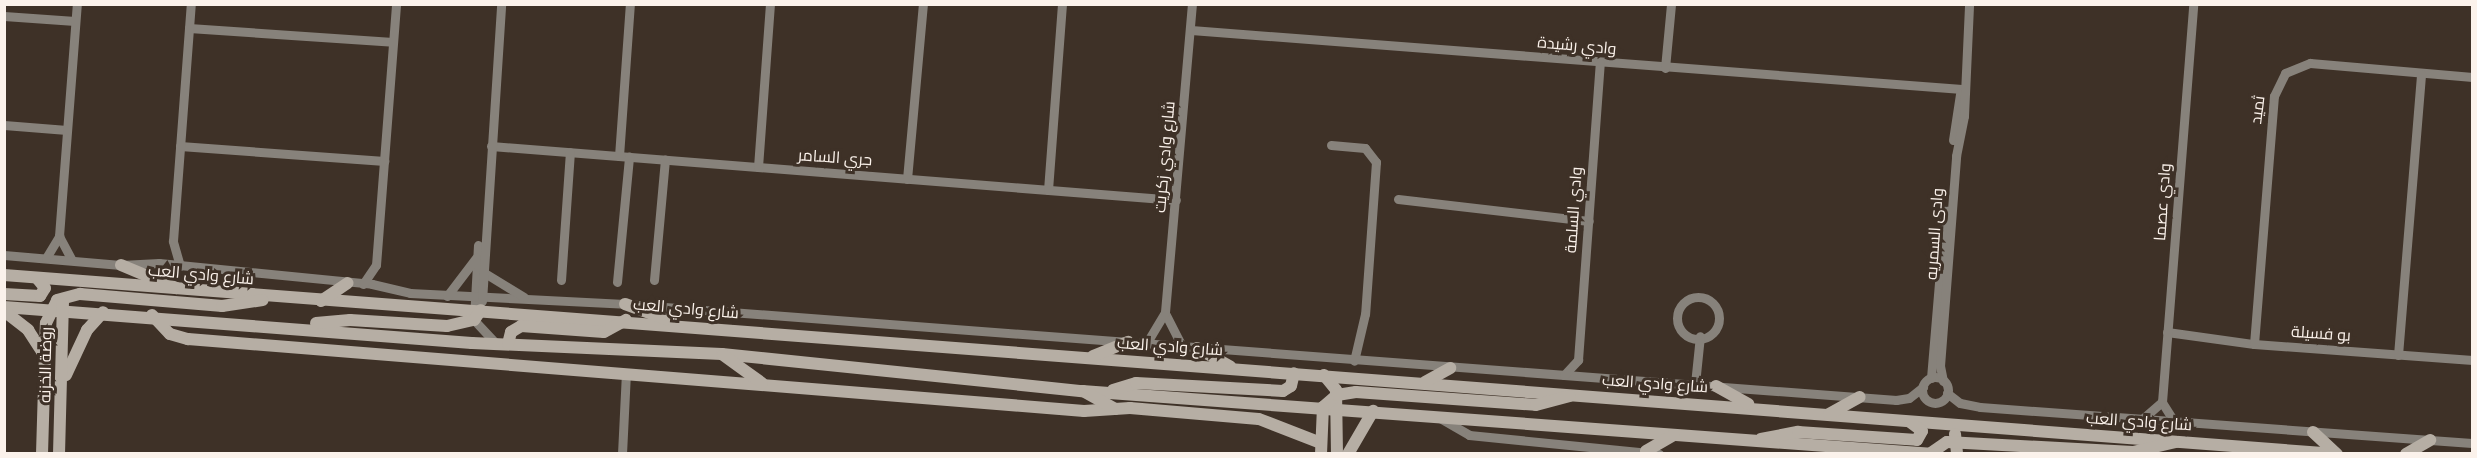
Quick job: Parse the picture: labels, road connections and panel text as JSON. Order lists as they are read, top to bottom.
{
  "streets": {
    "street": [
      "وادي رشيدة",
      "ثميد",
      "شارع وادي زكريت",
      "جري السامر",
      "وادي عصما",
      "وادي السلمة",
      "وادى السمريه",
      "شارع وادي العب",
      "بو فسيلة",
      "روضة الخزنه"
    ]
  },
  "crossings": [
    ["وادي رشيدة", "شارع وادي زكريت"],
    ["وادي رشيدة", "وادي السلمة"],
    ["وادي رشيدة", "وادى السمريه"],
    ["ثميد", "بو فسيلة"],
    ["شارع وادي زكريت", "جري السامر"],
    ["وادي عصما", "بو فسيلة"]
  ]
}
